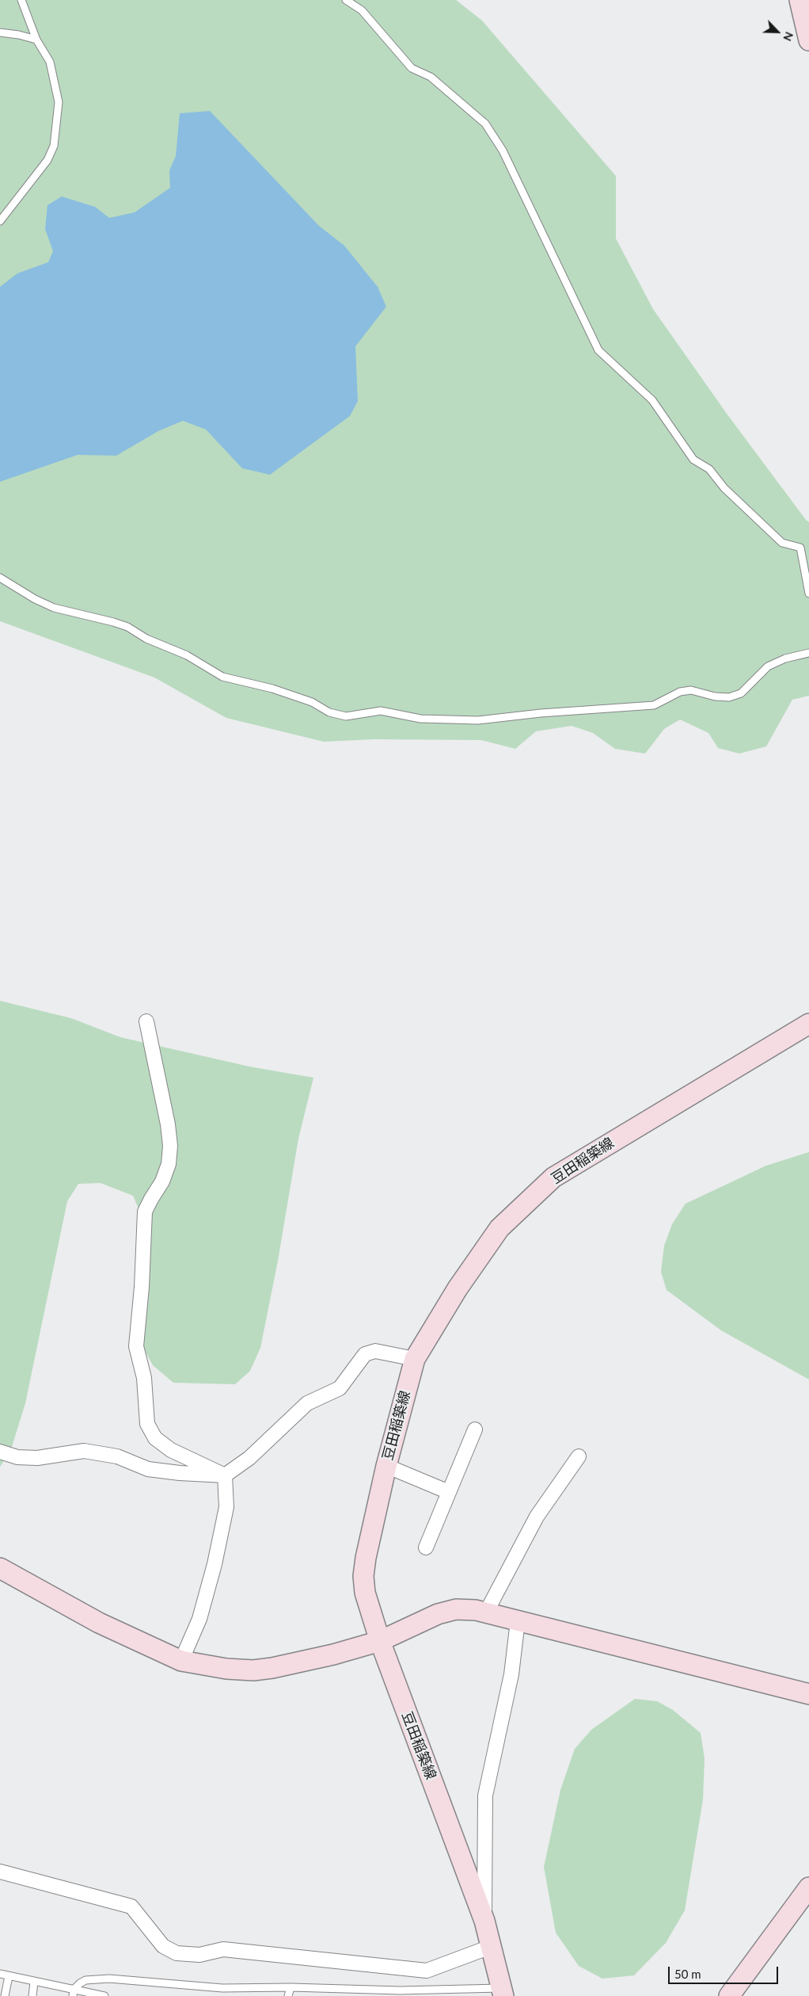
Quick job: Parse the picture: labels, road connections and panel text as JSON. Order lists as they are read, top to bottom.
{
  "streets": {
    "main road": ["豆田稲築線"]
  },
  "scale_bar": "50 m",
  "north": "bottom right"
}
